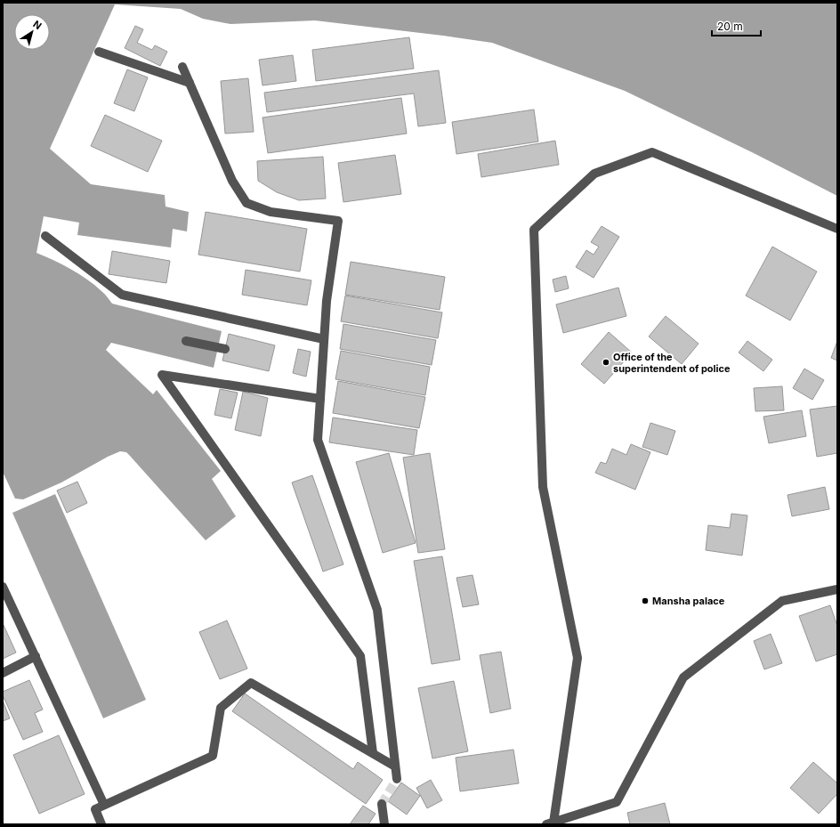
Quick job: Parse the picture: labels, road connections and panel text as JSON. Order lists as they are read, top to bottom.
{
  "places": ["Office of the superintendent of police", "Mansha palace"],
  "scale_bar": "20 m",
  "north": "top right"
}
